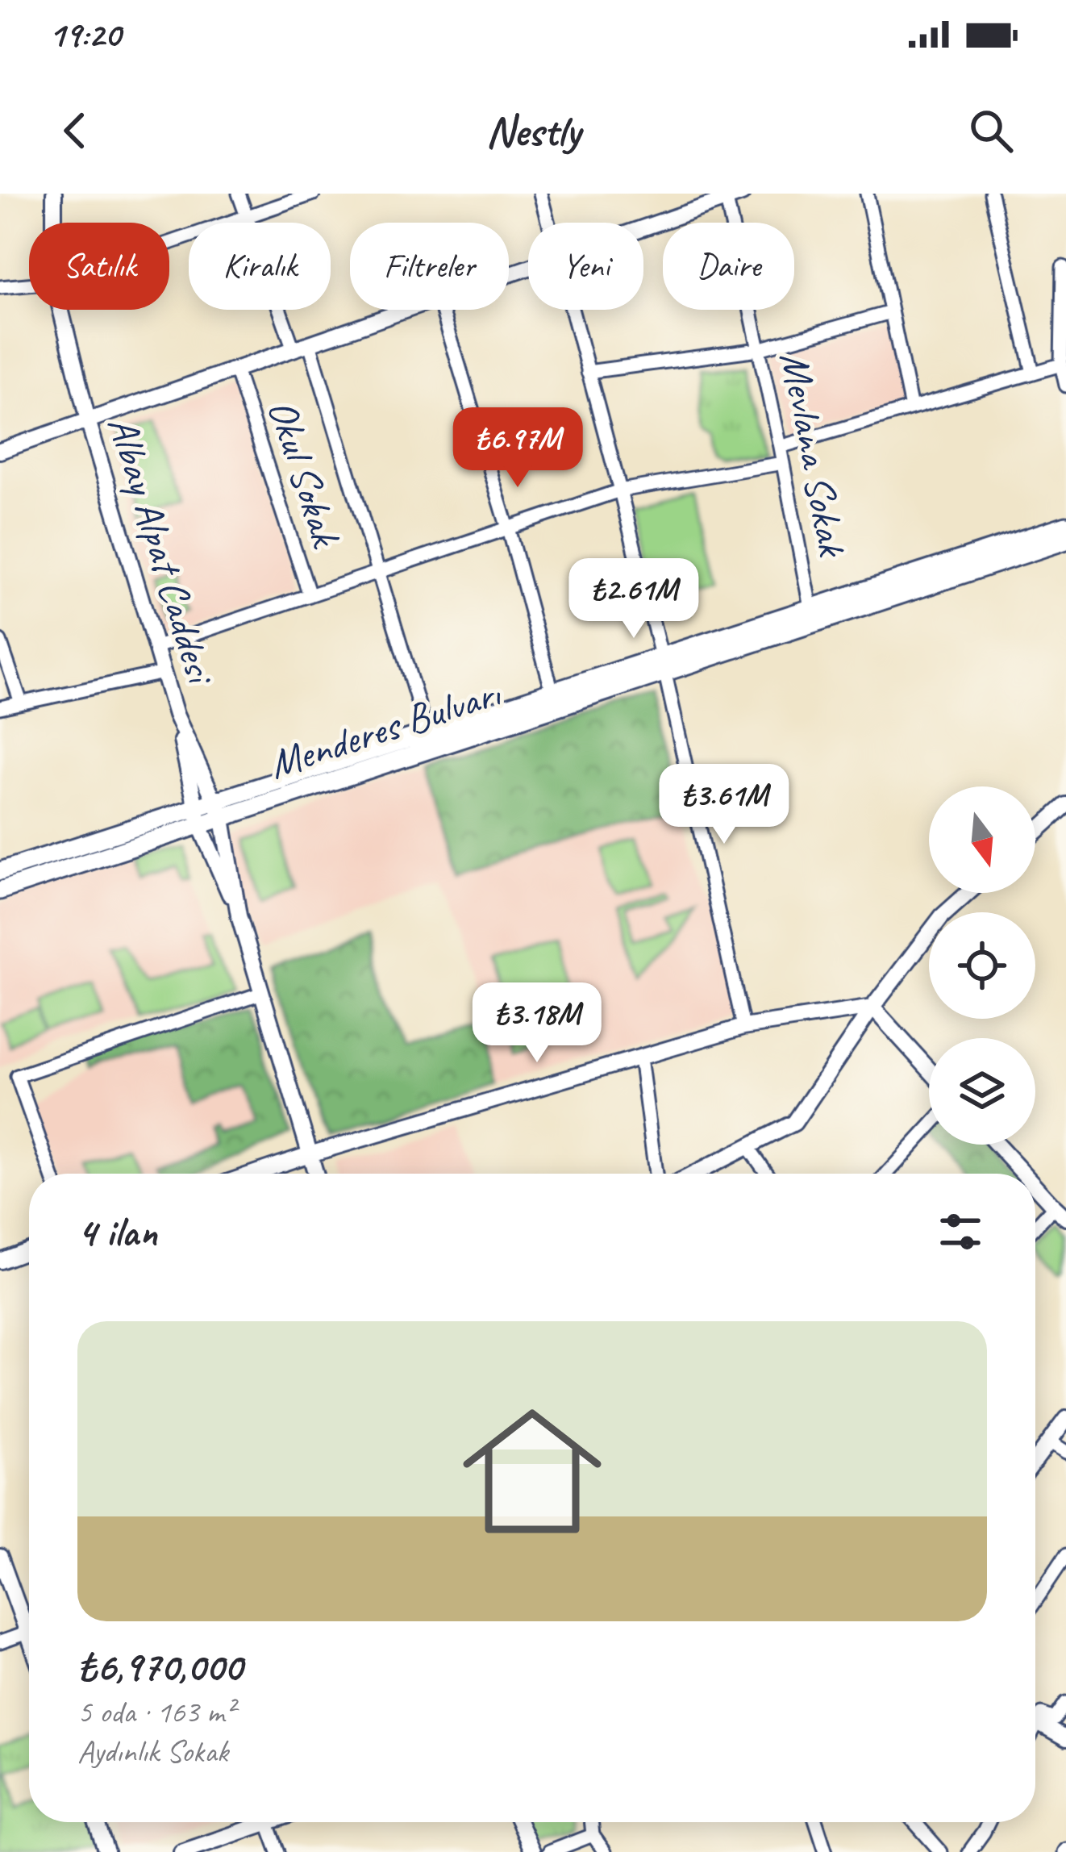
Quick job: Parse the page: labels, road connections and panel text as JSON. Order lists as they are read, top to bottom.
{
  "streets": {
    "main road": ["Menderes Bulvarı"],
    "street": ["Mevlana Sokak", "Okul Sokak", "Albay Alpat Caddesi"]
  },
  "crossings": [
    ["Mevlana Sokak", "Menderes Bulvarı"],
    ["Albay Alpat Caddesi", "Menderes Bulvarı"]
  ],
  "north": "bottom",
  "page": {
    "status": "19:20",
    "header": "Nestly",
    "chip": [
      "Satılık",
      "Kiralık",
      "Filtreler",
      "Yeni",
      "Daire"
    ],
    "price": [
      "₺6.97M",
      "₺2.61M",
      "₺3.61M",
      "₺3.18M"
    ],
    "heading": "4 ilan",
    "list": [
      {
        "name": "₺6,970,000",
        "note": "5 oda · 163 m² · Aydınlık Sokak"
      }
    ]
  }
}
